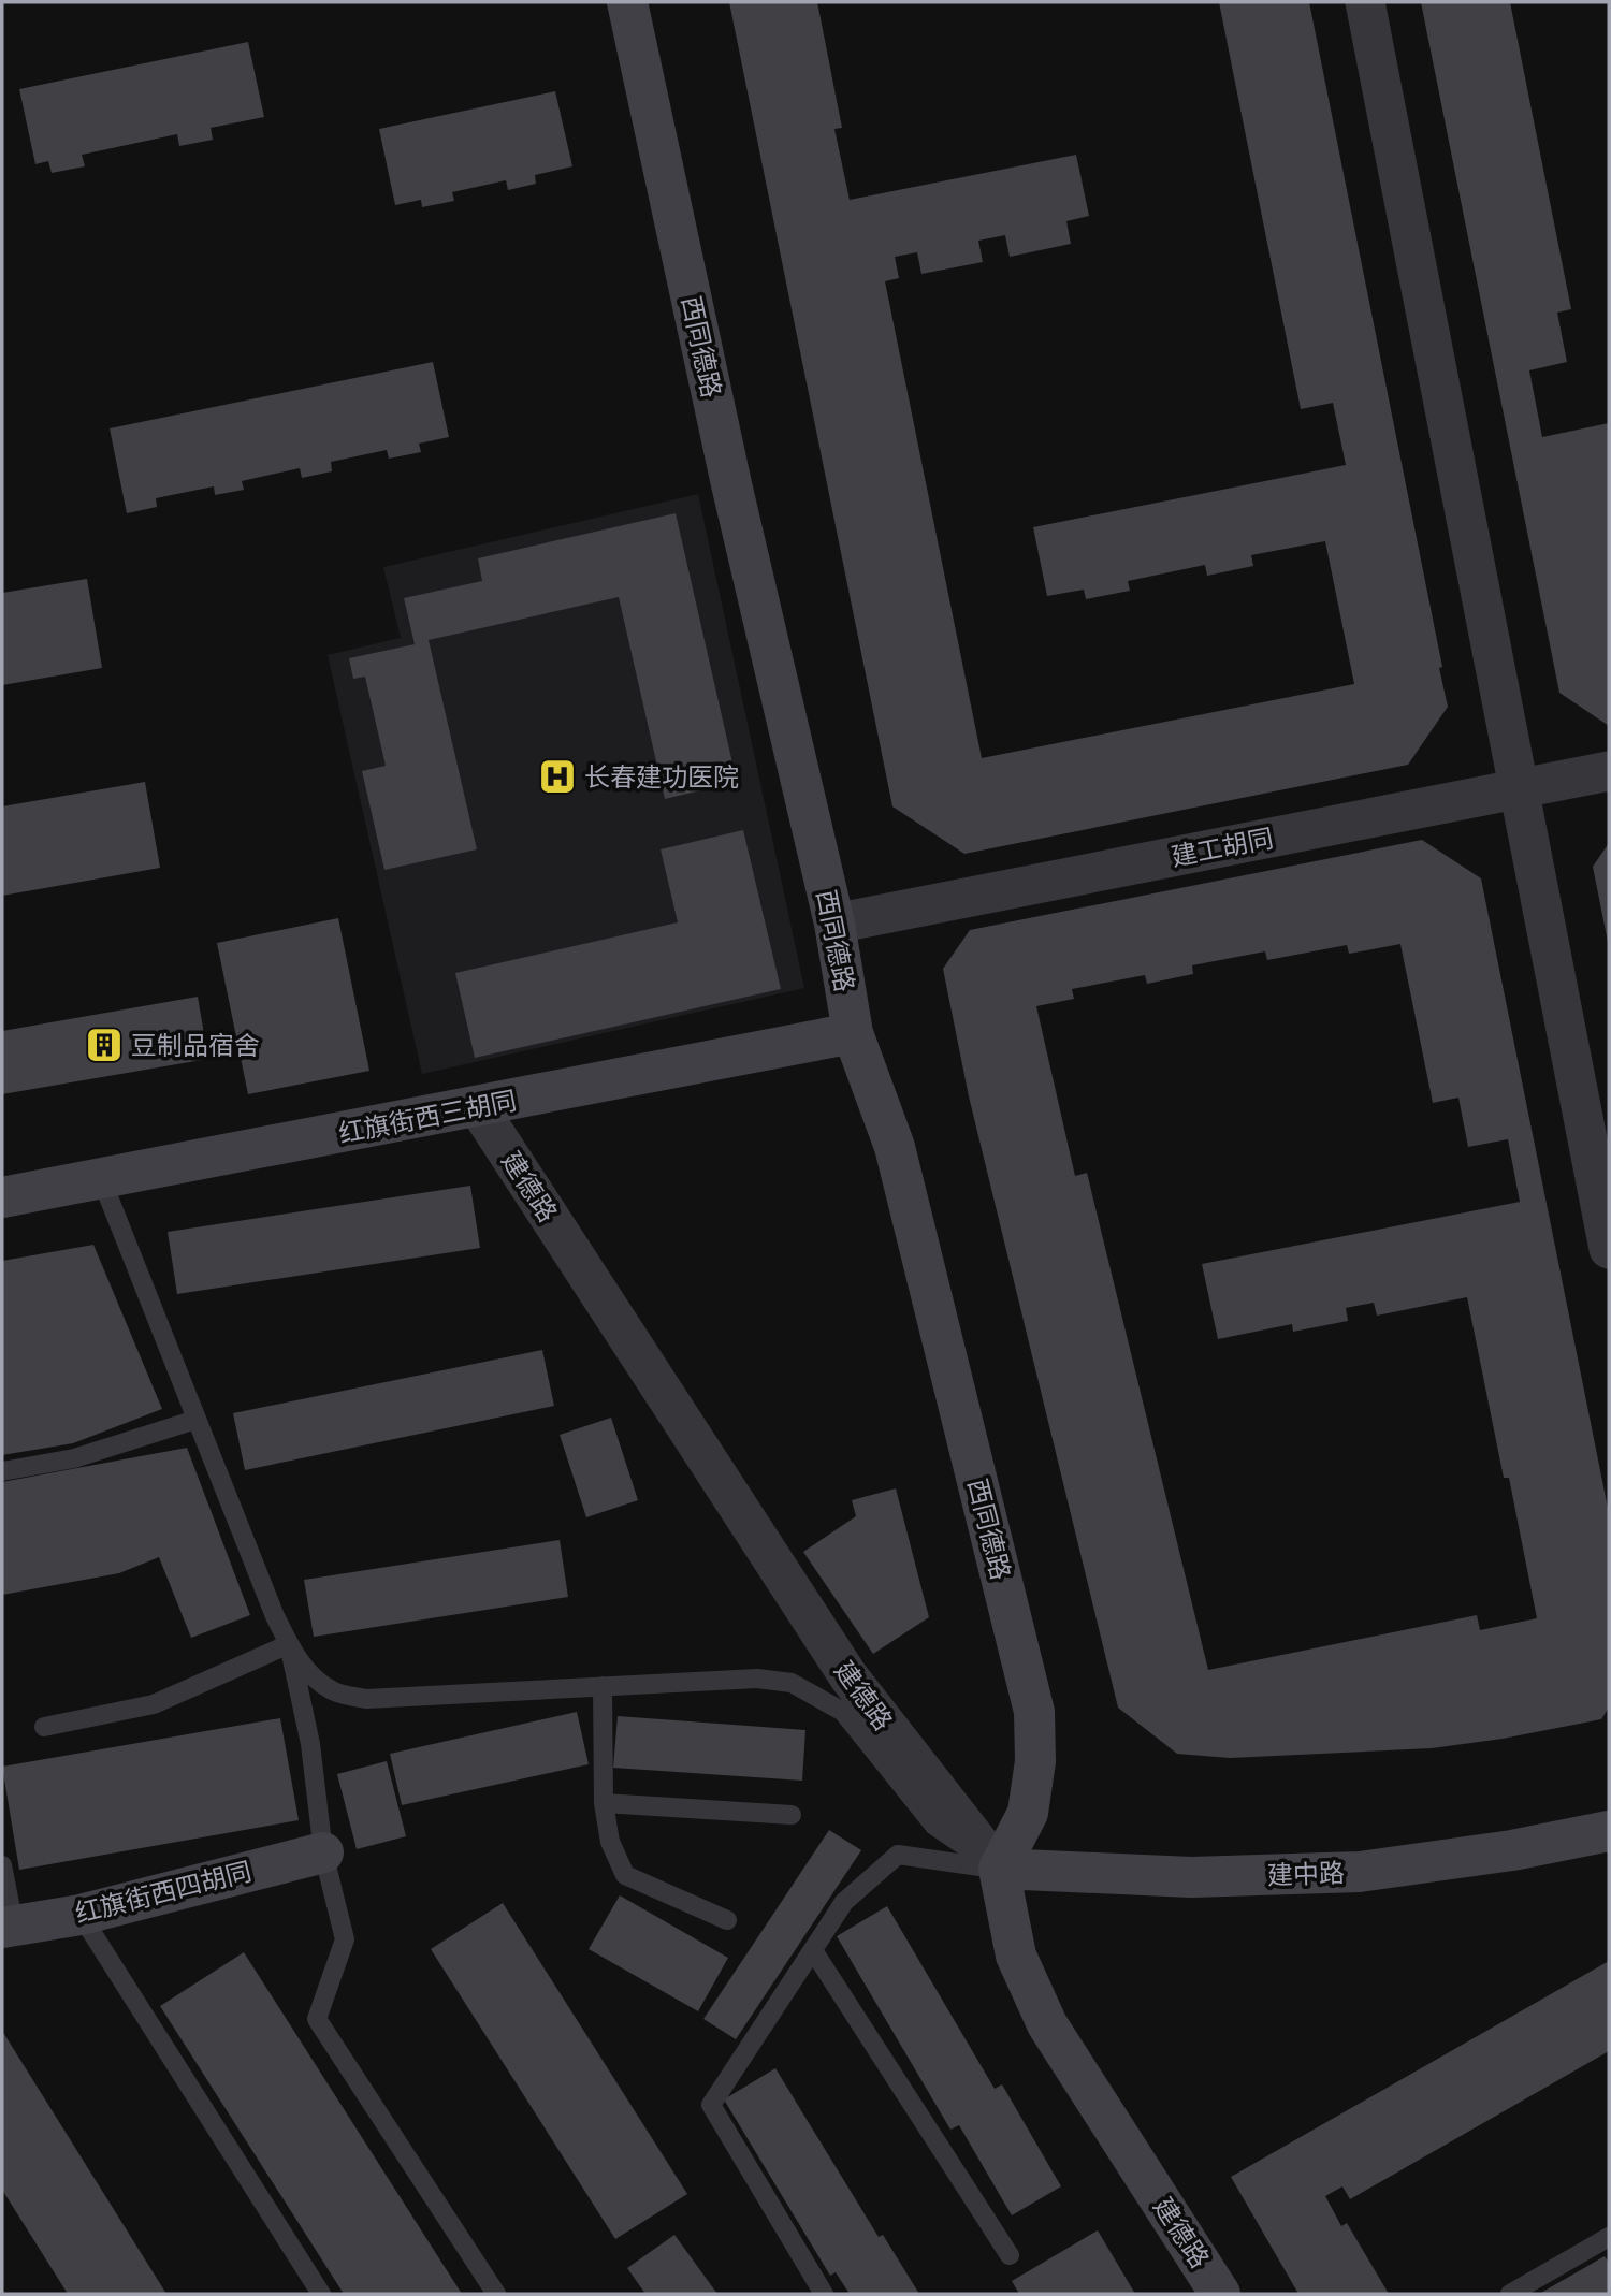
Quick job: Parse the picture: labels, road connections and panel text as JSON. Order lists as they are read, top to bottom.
{
  "streets": {
    "street": [
      "西同德路",
      "建工胡同",
      "红旗街西三胡同",
      "建德路",
      "建中路",
      "红旗街西四胡同"
    ]
  },
  "crossings": [
    ["西同德路", "建工胡同"],
    ["西同德路", "红旗街西三胡同"],
    ["西同德路", "建德路"],
    ["西同德路", "建中路"],
    ["红旗街西三胡同", "建德路"],
    ["建德路", "建中路"]
  ],
  "places": {
    "hospital": ["长春建功医院"],
    "building": ["豆制品宿舍"]
  }
}
